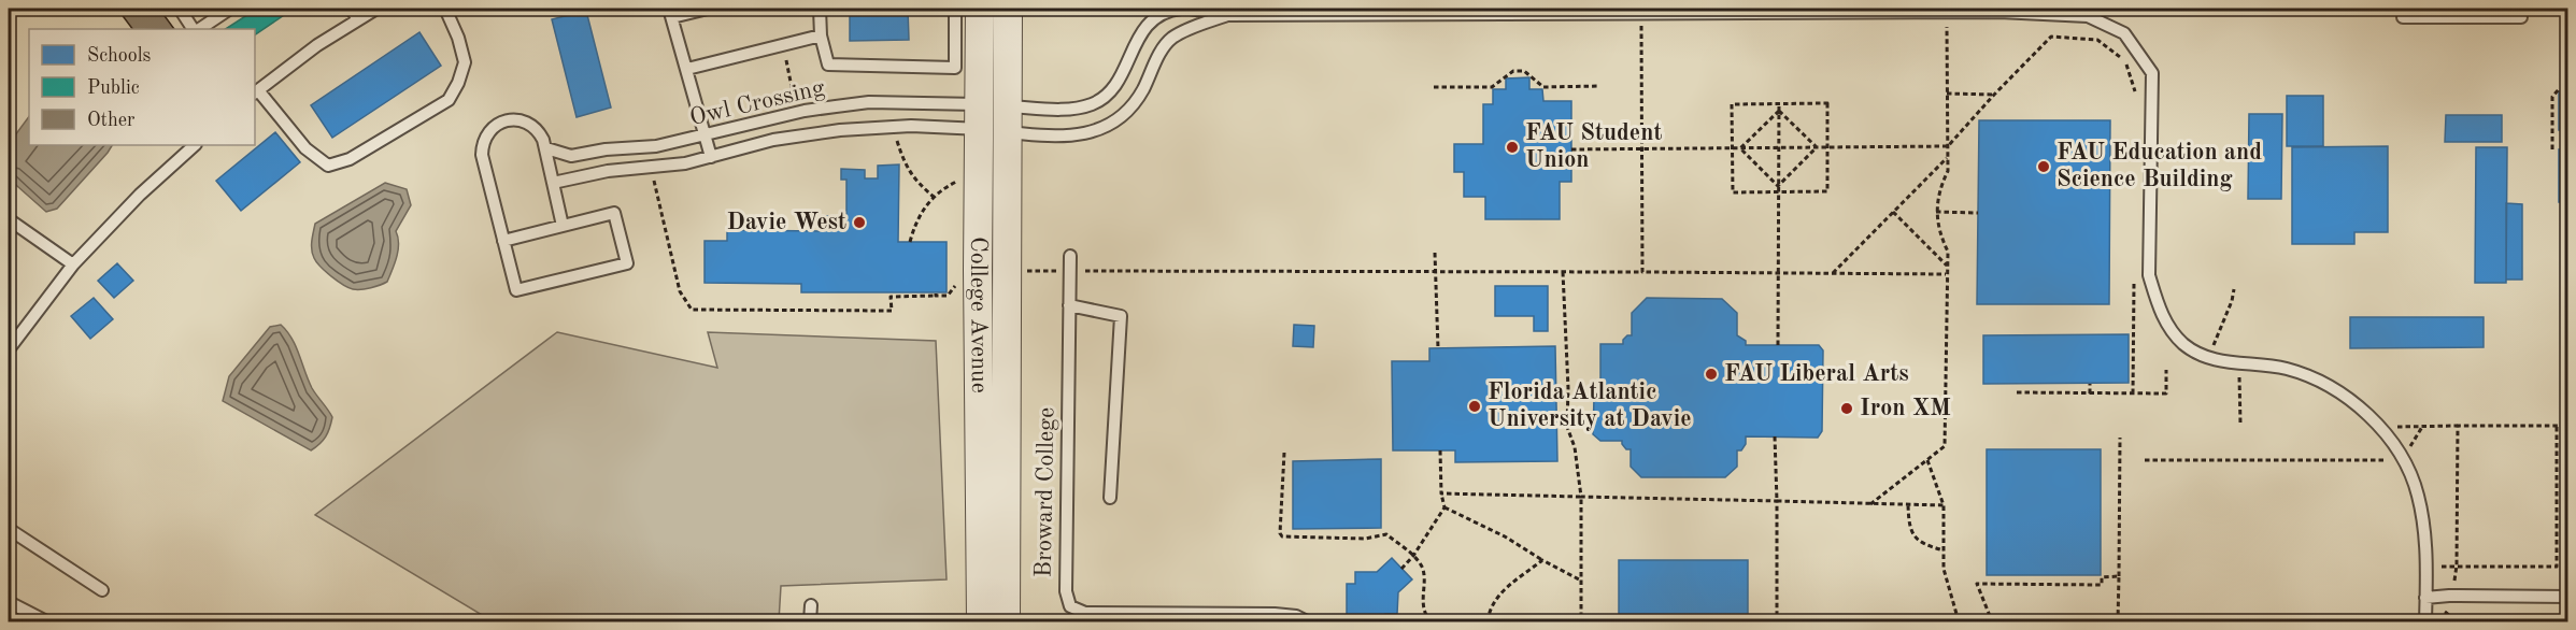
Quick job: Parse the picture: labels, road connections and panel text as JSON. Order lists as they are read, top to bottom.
{
  "streets": {
    "street": ["College Avenue"],
    "lane": ["Owl Crossing", "Broward College"]
  },
  "crossings": [
    ["Owl Crossing", "College Avenue"]
  ],
  "places": [
    "FAU Student Union",
    "FAU Education and Science Building",
    "Davie West",
    "FAU Liberal Arts",
    "Florida Atlantic University at Davie",
    "Iron XM"
  ],
  "legend": ["Schools", "Public", "Other"]
}
